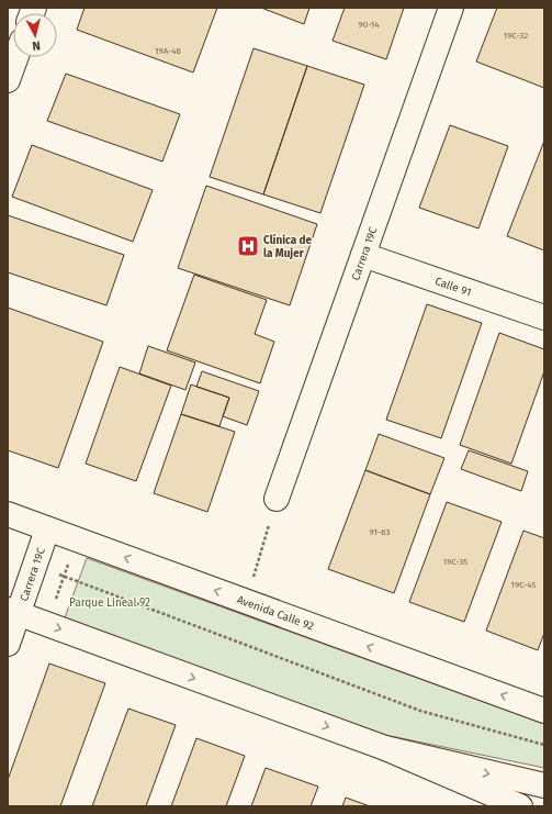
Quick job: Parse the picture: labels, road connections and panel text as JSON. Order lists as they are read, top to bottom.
{
  "streets": {
    "main road": ["Carrera 19C", "Calle 91", "Avenida Calle 92"]
  },
  "crossings": [
    ["Carrera 19C", "Calle 91"],
    ["Carrera 19C", "Avenida Calle 92"]
  ],
  "parks": ["Parque Lineal 92"],
  "places": {
    "hospital": ["Clínica de la Mujer"]
  },
  "house_numbers": [
    "90-14",
    "19C-32",
    "19A-46",
    "91-63",
    "19C-35",
    "19C-45"
  ],
  "north": "bottom"
}
